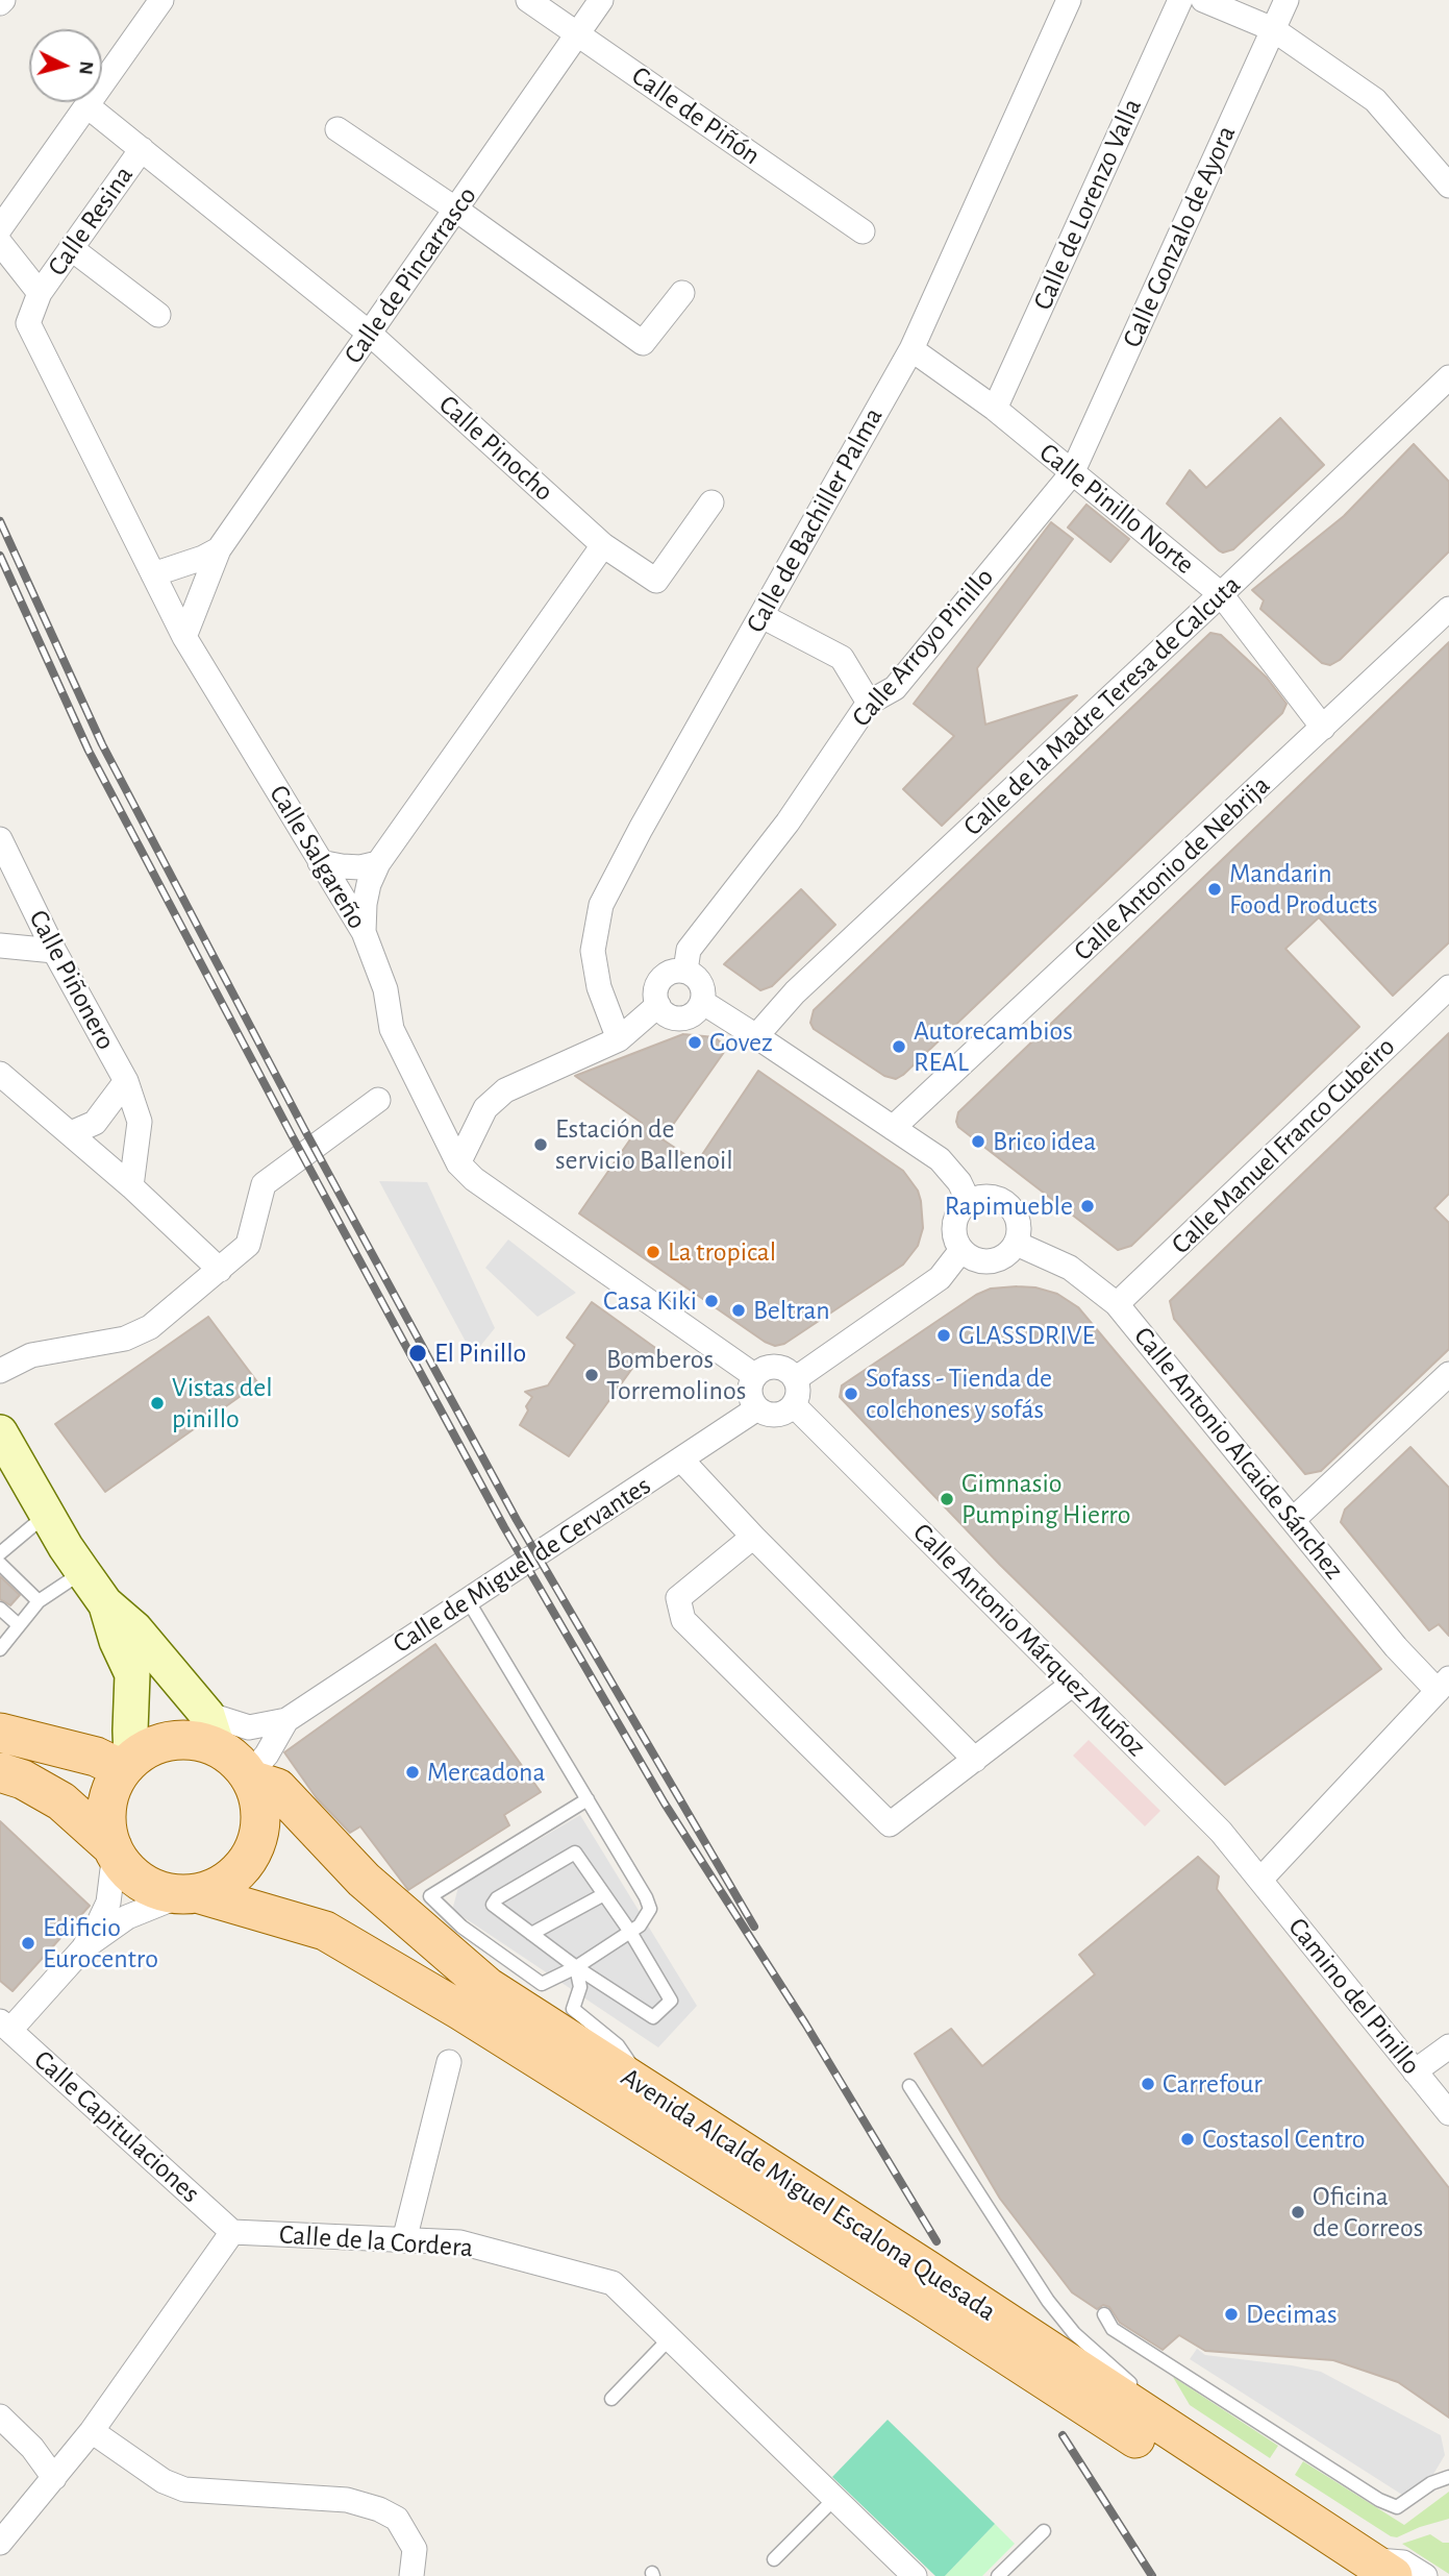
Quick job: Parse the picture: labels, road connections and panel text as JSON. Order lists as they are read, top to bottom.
{
  "streets": {
    "main road": ["Avenida Alcalde Miguel Escalona Quesada"],
    "street": [
      "Calle de Piñón",
      "Calle de Lorenzo Valla",
      "Calle Resina",
      "Calle Gonzalo de Ayora",
      "Calle de Pincarrasco",
      "Calle Pinocho",
      "Calle Pinillo Norte",
      "Calle de Bachiller Palma",
      "Calle Arroyo Pinillo",
      "Calle de la Madre Teresa de Calcuta",
      "Calle Salgareño",
      "Calle Antonio de Nebrija",
      "Calle Piñonero",
      "Calle Manuel Franco Cubeiro",
      "Calle Antonio Alcaide Sánchez",
      "Calle de Miguel de Cervantes",
      "Calle Antonio Márquez Muñoz",
      "Camino del Pinillo",
      "Calle Capitulaciones",
      "Calle de la Cordera"
    ]
  },
  "crossings": [
    ["Calle de Piñón", "Calle de Pincarrasco"],
    ["Calle de Lorenzo Valla", "Calle Pinillo Norte"],
    ["Calle Resina", "Calle Pinocho"],
    ["Calle Resina", "Calle Salgareño"],
    ["Calle Gonzalo de Ayora", "Calle Pinillo Norte"],
    ["Calle Gonzalo de Ayora", "Calle Arroyo Pinillo"],
    ["Calle de Pincarrasco", "Calle Pinocho"],
    ["Calle de Pincarrasco", "Calle Salgareño"],
    ["Calle Pinillo Norte", "Calle de Bachiller Palma"],
    ["Calle Pinillo Norte", "Calle Arroyo Pinillo"],
    ["Calle Pinillo Norte", "Calle de la Madre Teresa de Calcuta"],
    ["Calle Pinillo Norte", "Calle Antonio de Nebrija"],
    ["Calle Salgareño", "Calle de Miguel de Cervantes"],
    ["Calle Salgareño", "Calle Antonio Márquez Muñoz"],
    ["Calle Manuel Franco Cubeiro", "Calle Antonio Alcaide Sánchez"],
    ["Calle de Miguel de Cervantes", "Calle Antonio Márquez Muñoz"],
    ["Calle Antonio Márquez Muñoz", "Camino del Pinillo"],
    ["Calle Capitulaciones", "Calle de la Cordera"]
  ],
  "places": [
    "Mandarin Food Products",
    "Govez",
    "Autorecambios REAL",
    "Brico idea",
    "Estación de servicio Ballenoil",
    "Rapimueble",
    "La tropical",
    "Casa Kiki",
    "Beltran",
    "GLASSDRIVE",
    "El Pinillo",
    "Bomberos Torremolinos",
    "Sofass - Tienda de colchones y sofás",
    "Vistas del pinillo",
    "Gimnasio Pumping Hierro",
    "Mercadona",
    "Edificio Eurocentro",
    "Carrefour",
    "Costasol Centro",
    "Oficina de Correos",
    "Decimas"
  ],
  "north": "right"
}
